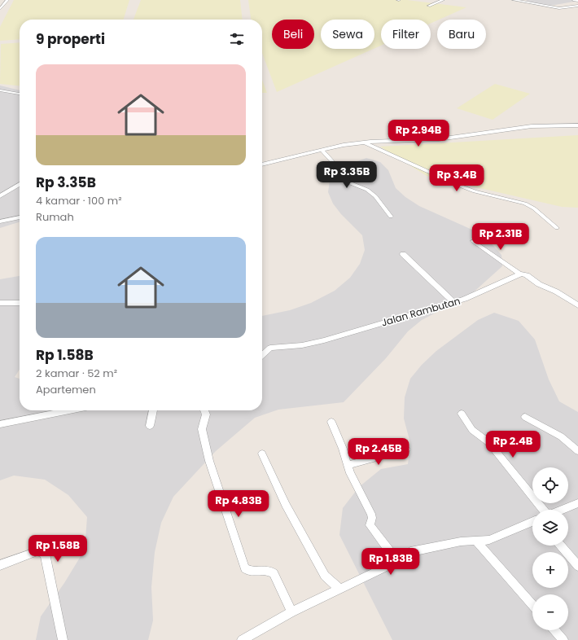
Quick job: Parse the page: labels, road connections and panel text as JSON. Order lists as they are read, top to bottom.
{
  "streets": {
    "street": ["Jalan Rambutan"]
  },
  "page": {
    "chip": [
      "Beli",
      "Sewa",
      "Filter",
      "Baru"
    ],
    "heading": "9 properti",
    "list": [
      {
        "name": "Rp 3.35B",
        "note": "4 kamar · 100 m² · Rumah"
      },
      {
        "name": "Rp 1.58B",
        "note": "2 kamar · 52 m² · Apartemen"
      }
    ],
    "price": [
      "Rp 2.94B",
      "Rp 3.35B",
      "Rp 3.4B",
      "Rp 2.31B",
      "Rp 2.4B",
      "Rp 2.45B",
      "Rp 4.83B",
      "Rp 1.58B",
      "Rp 1.83B"
    ],
    "map_buttons": ["+", "−"]
  }
}
